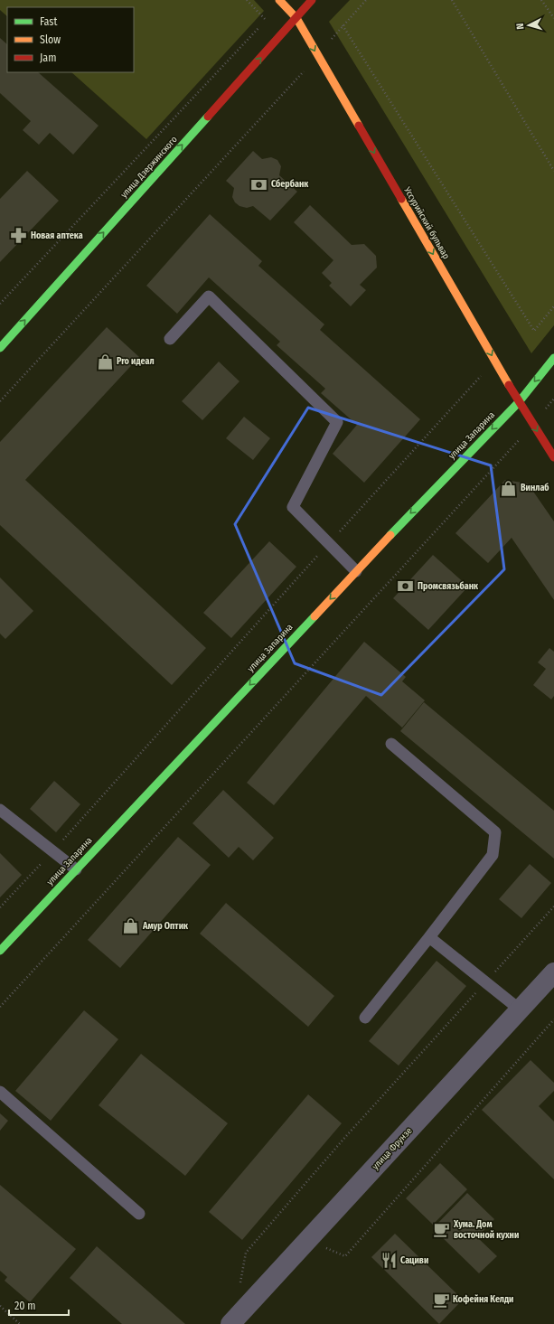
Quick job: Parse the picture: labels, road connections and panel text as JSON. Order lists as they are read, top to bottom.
{
  "streets": {
    "street": [
      "улица Дзержинского",
      "Уссурийский бульвар",
      "улица Запарина",
      "улица Фрунзе"
    ]
  },
  "crossings": [
    ["улица Дзержинского", "Уссурийский бульвар"],
    ["Уссурийский бульвар", "улица Запарина"]
  ],
  "one_way": ["улица Дзержинского", "Уссурийский бульвар", "улица Запарина"],
  "places": {
    "bank": ["Сбербанк", "Промсвязьбанк"],
    "pharmacy": ["Новая аптека"],
    "shop": ["Pro идеал", "Винлаб", "Амур Оптик"],
    "cafe": ["Хума. Дом восточной кухни", "Кофейня Келди"],
    "restaurant": ["Сациви"]
  },
  "legend": ["Fast", "Slow", "Jam"],
  "scale_bar": "20 m",
  "north": "left"
}
